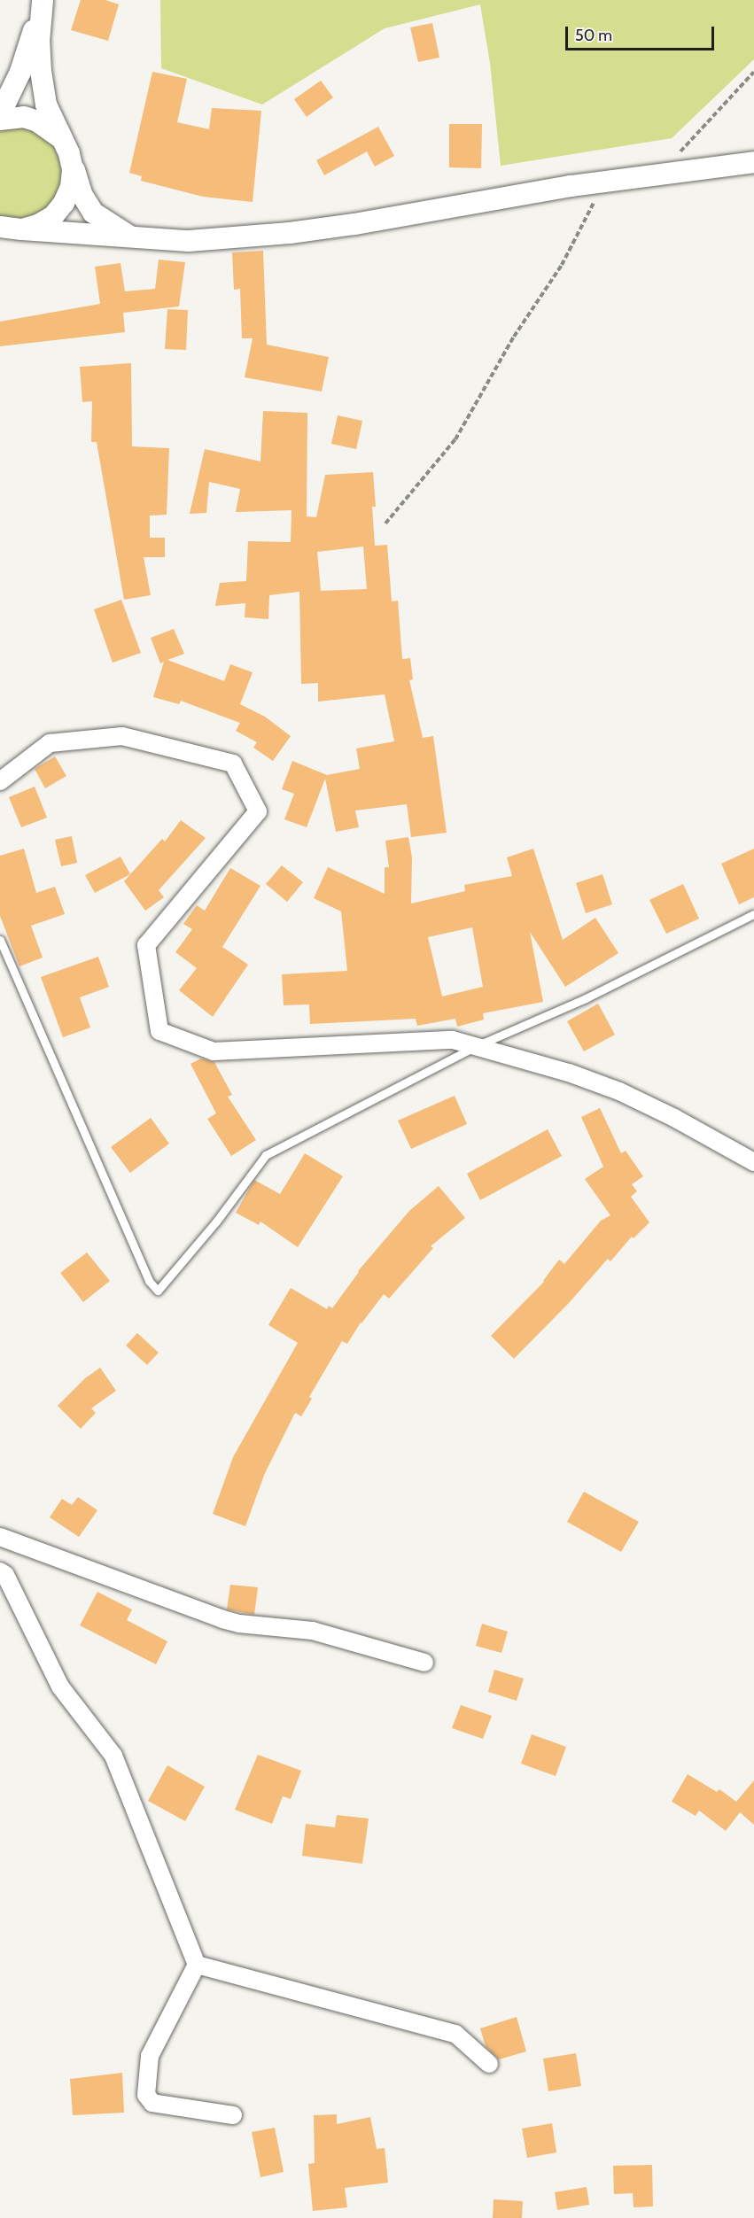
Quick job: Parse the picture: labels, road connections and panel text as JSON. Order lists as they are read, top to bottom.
{
  "scale_bar": "50 m"
}
